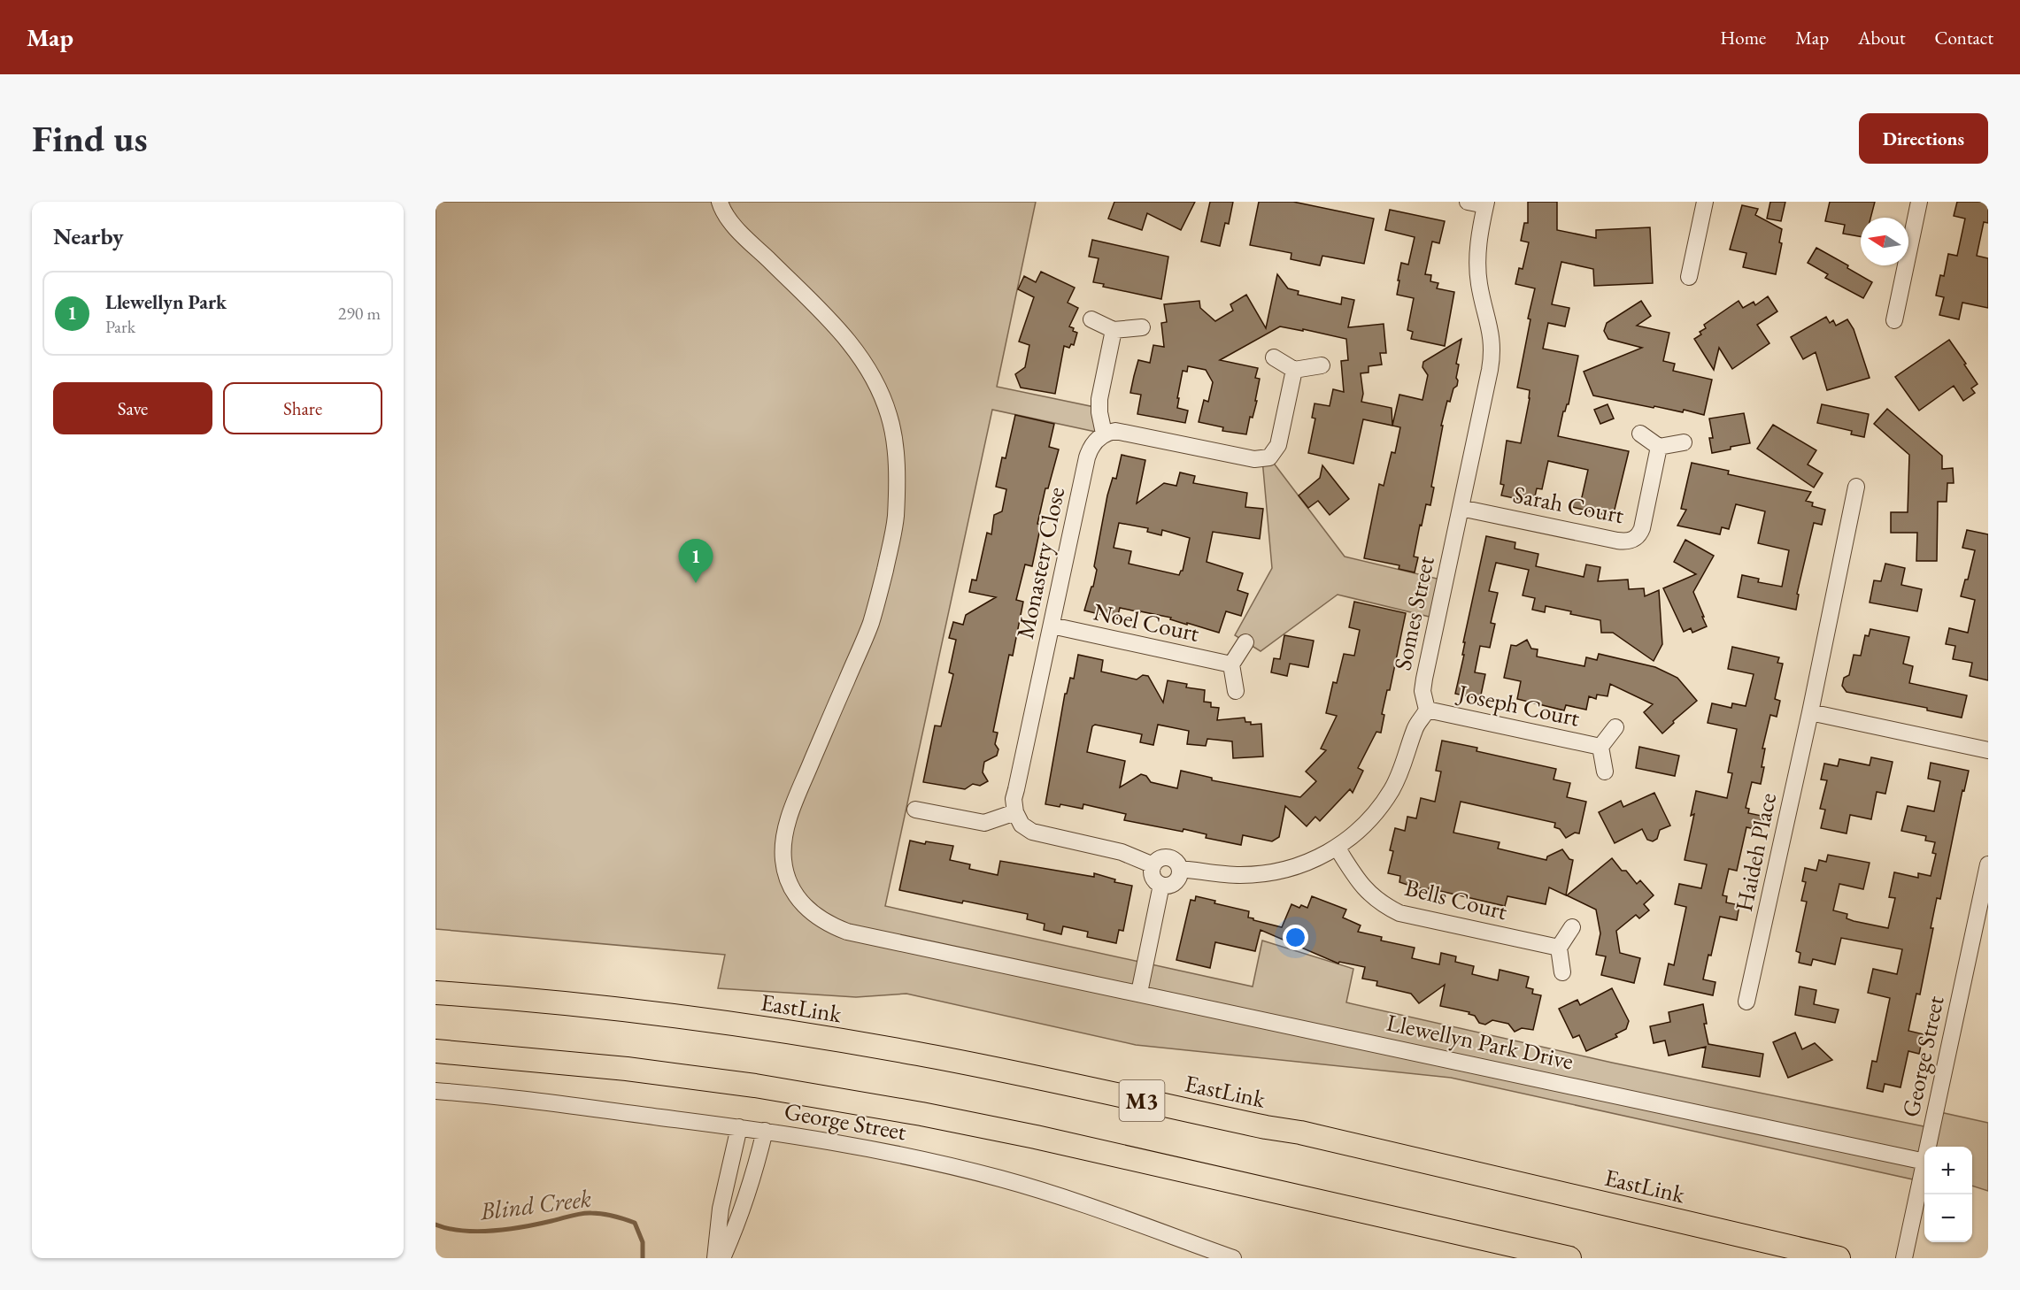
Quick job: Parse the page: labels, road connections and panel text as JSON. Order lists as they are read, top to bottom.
{
  "streets": {
    "highway": ["EastLink", "M3"],
    "street": [
      "Sarah Court",
      "Monastery Close",
      "Somes Street",
      "Noel Court",
      "Joseph Court",
      "Haideh Place",
      "Bells Court",
      "Llewellyn Park Drive",
      "George Street"
    ]
  },
  "crossings": [
    ["Sarah Court", "Somes Street"],
    ["Monastery Close", "Noel Court"],
    ["Somes Street", "Joseph Court"]
  ],
  "water": ["Blind Creek"],
  "north": "left",
  "page": {
    "header": "Map",
    "nav": [
      "Home",
      "Map",
      "About",
      "Contact"
    ],
    "buttons": [
      "Directions",
      ["Save", "Share"]
    ],
    "title": "Find us",
    "heading": "Nearby",
    "list": [
      {
        "mark": "1",
        "name": "Llewellyn Park",
        "note": "Park",
        "value": "290 m"
      }
    ],
    "pins": "1",
    "map_buttons": ["+", "−"]
  }
}
